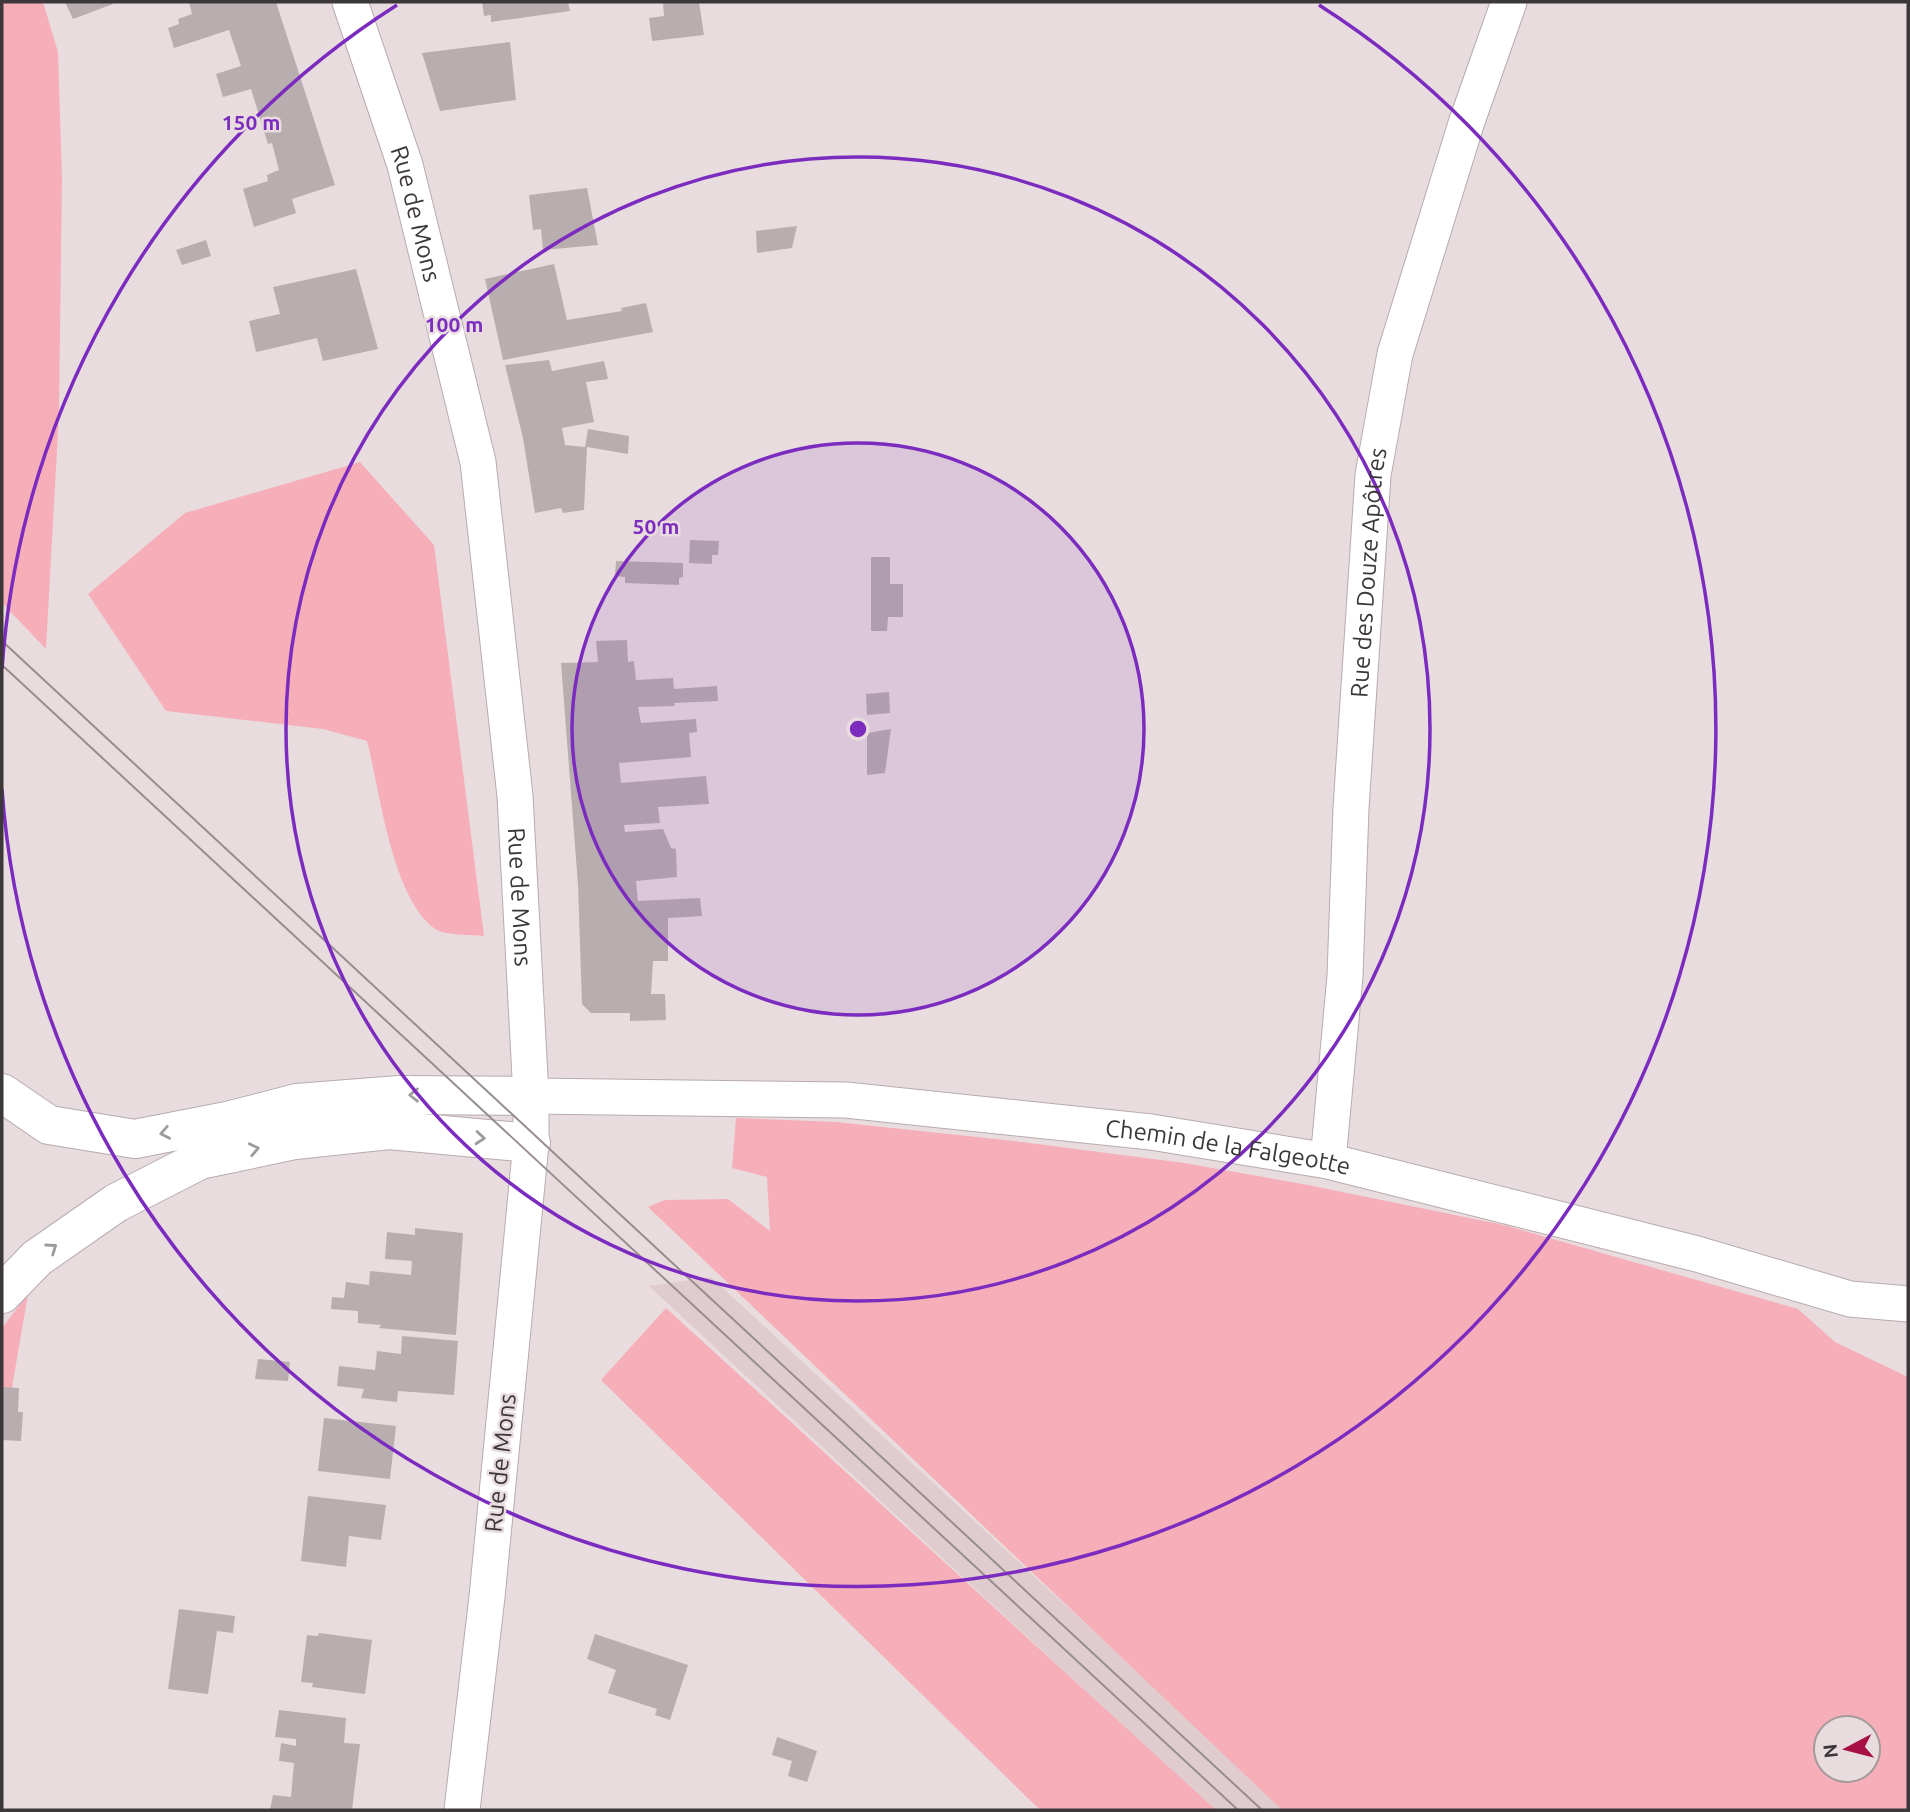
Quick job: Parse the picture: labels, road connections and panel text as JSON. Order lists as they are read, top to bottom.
{
  "streets": {
    "street": ["Rue de Mons", "Rue des Douze Apôtres", "Chemin de la Falgeotte"]
  },
  "crossings": [
    ["Rue de Mons", "Chemin de la Falgeotte"],
    ["Rue des Douze Apôtres", "Chemin de la Falgeotte"]
  ],
  "north": "left",
  "rings": ["150 m", "100 m", "50 m"]
}
